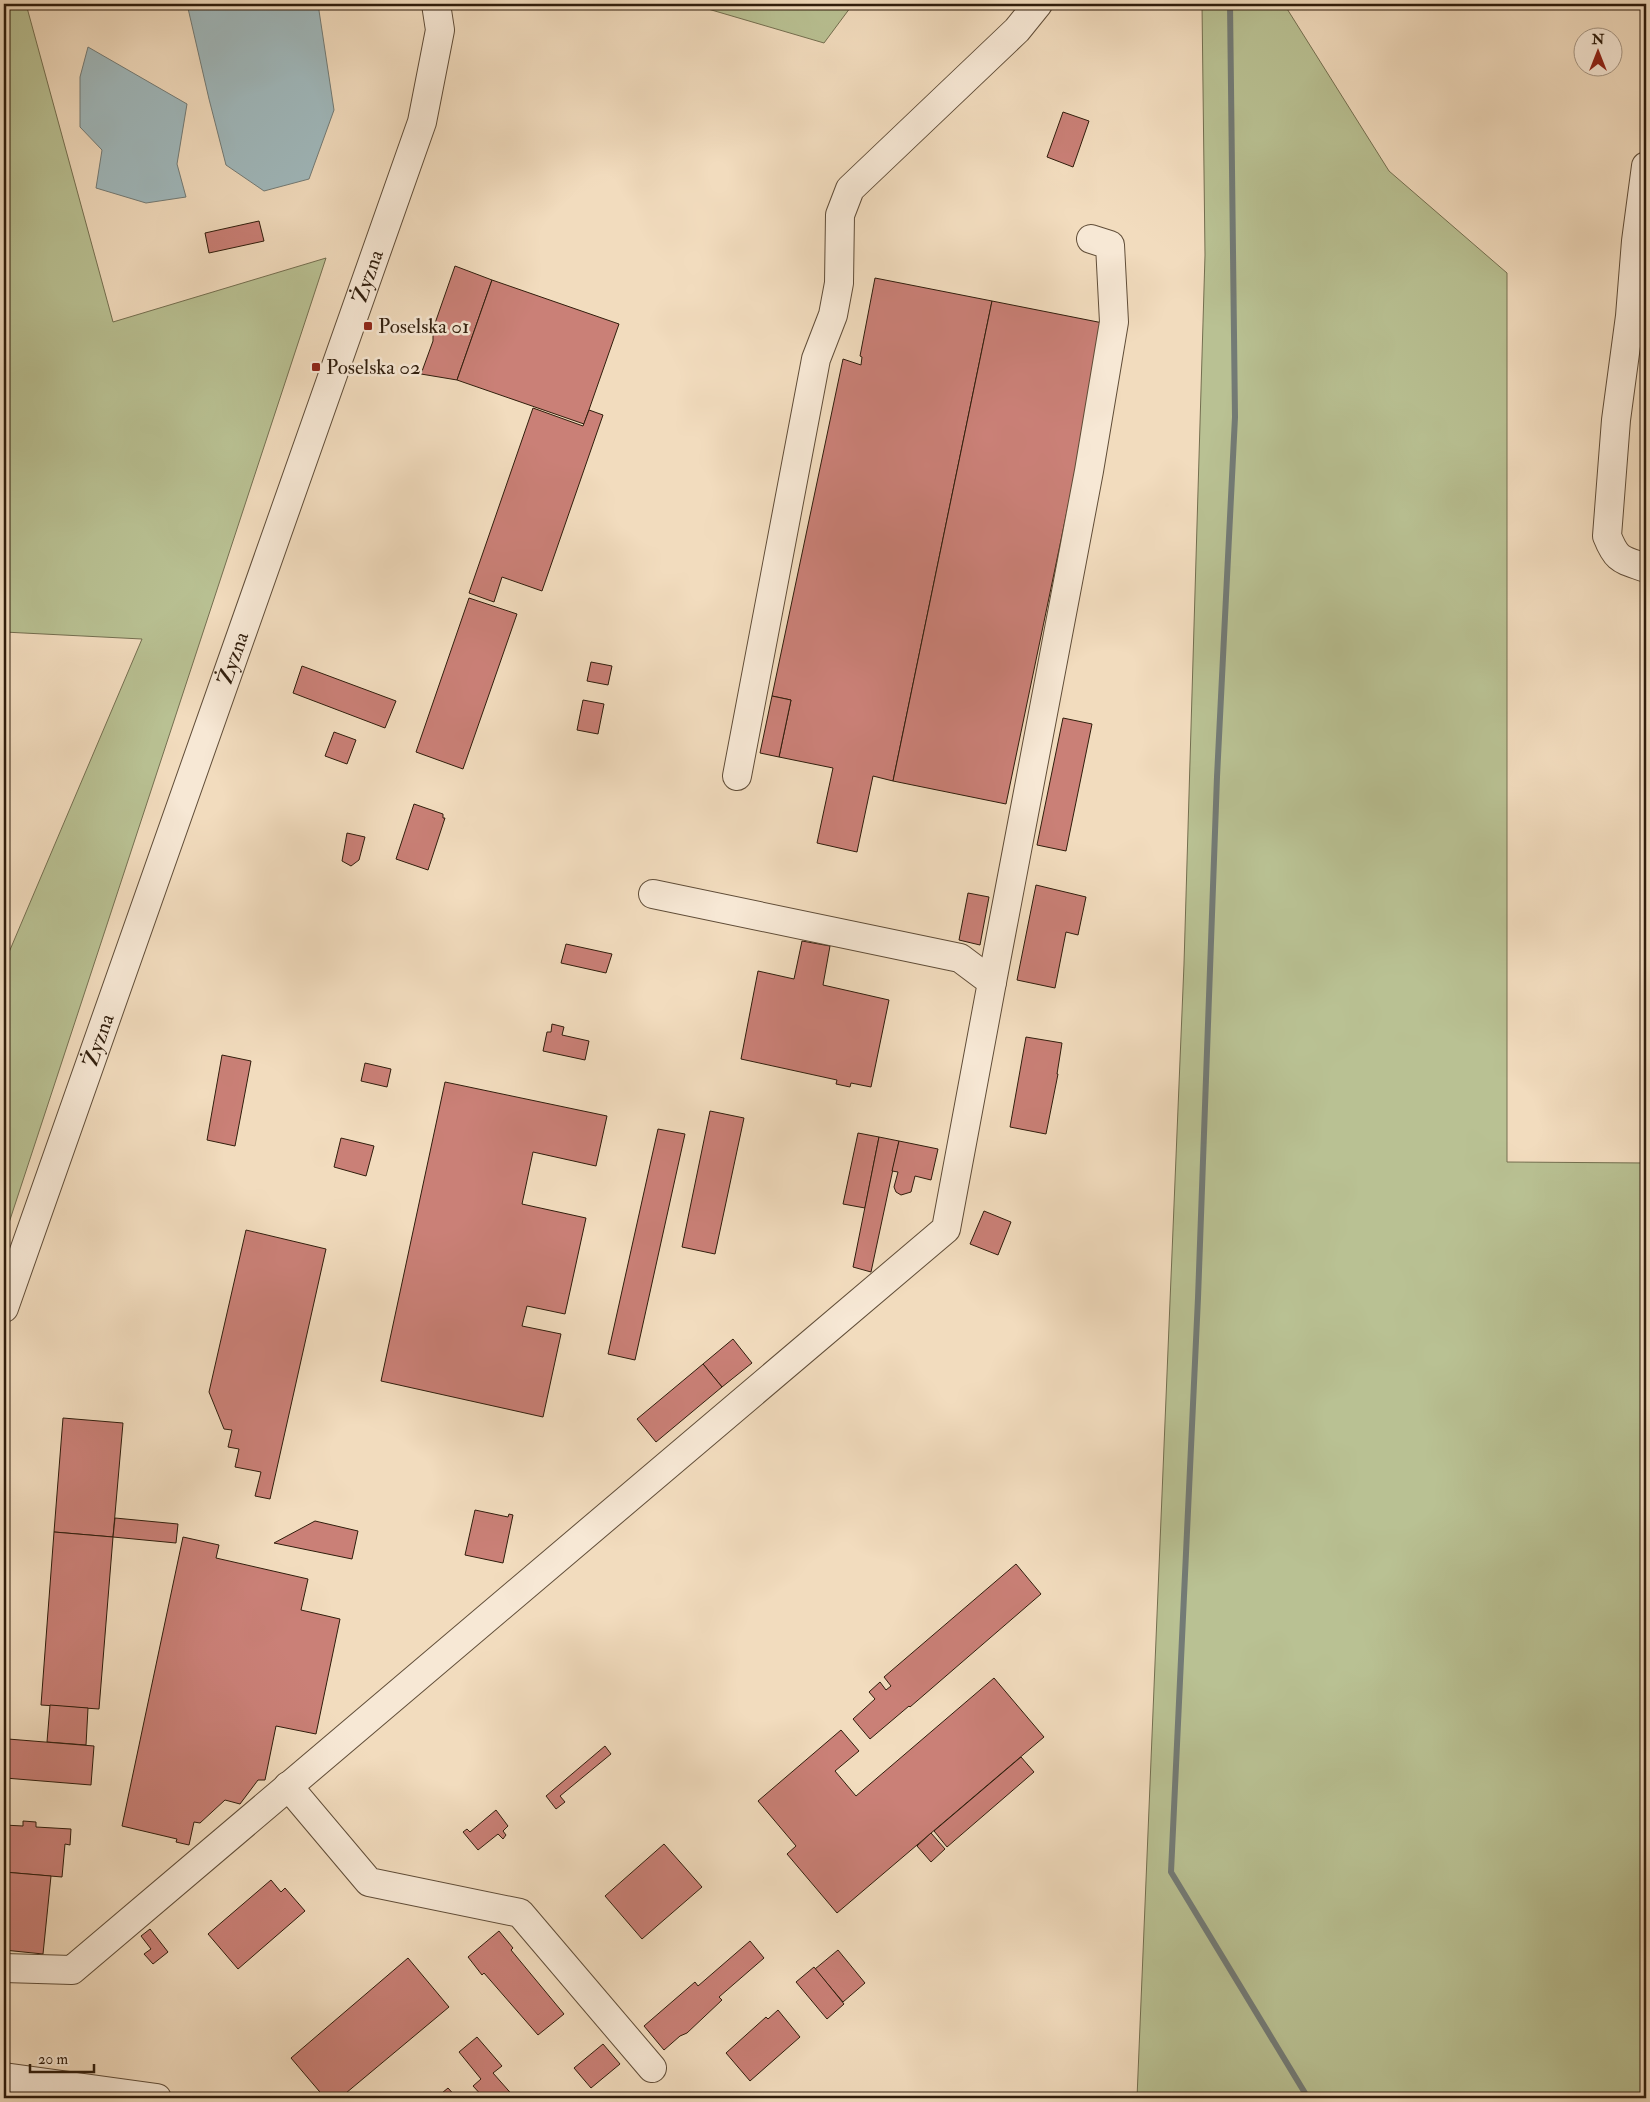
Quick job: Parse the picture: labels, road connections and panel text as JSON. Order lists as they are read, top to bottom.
{
  "streets": {
    "street": ["Żyzna"]
  },
  "places": {
    "transit": ["Poselska 01", "Poselska 02"]
  },
  "scale_bar": "20 m",
  "north": "top"
}
